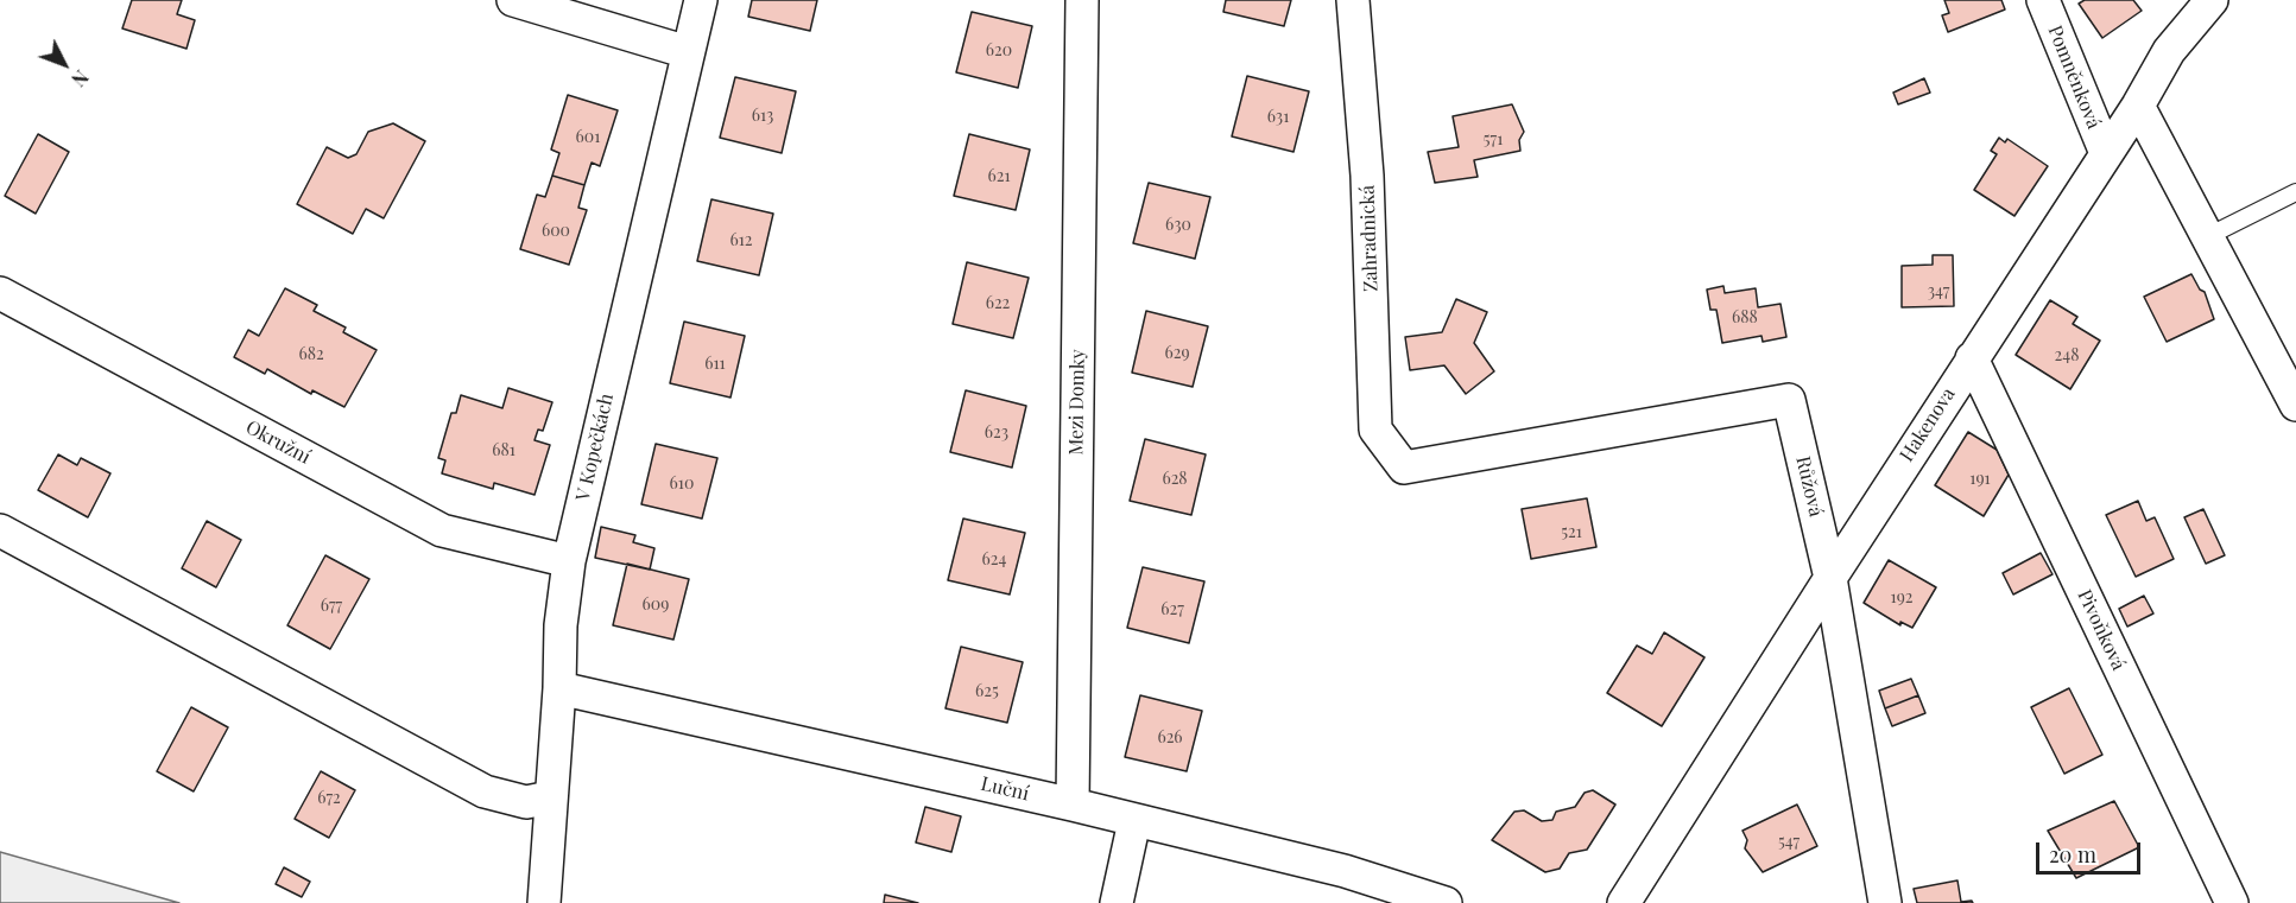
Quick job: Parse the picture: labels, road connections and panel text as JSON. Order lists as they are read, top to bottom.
{
  "streets": {
    "street": [
      "Pomněnková",
      "Zahradnická",
      "Mezi Domky",
      "Hakenova",
      "Okružní",
      "V Kopečkách",
      "Růžová",
      "Pivoňková",
      "Luční"
    ]
  },
  "crossings": [
    ["Pomněnková", "Hakenova"],
    ["Zahradnická", "Růžová"],
    ["Mezi Domky", "Luční"],
    ["Hakenova", "Růžová"],
    ["Hakenova", "Pivoňková"],
    ["Okružní", "V Kopečkách"],
    ["V Kopečkách", "Luční"]
  ],
  "house_numbers": [
    "620",
    "613",
    "631",
    "601",
    "571",
    "621",
    "630",
    "600",
    "612",
    "347",
    "622",
    "688",
    "629",
    "682",
    "248",
    "611",
    "623",
    "681",
    "628",
    "191",
    "610",
    "521",
    "624",
    "192",
    "609",
    "677",
    "627",
    "625",
    "626",
    "672",
    "547"
  ],
  "scale_bar": "20 m",
  "north": "bottom right"
}
